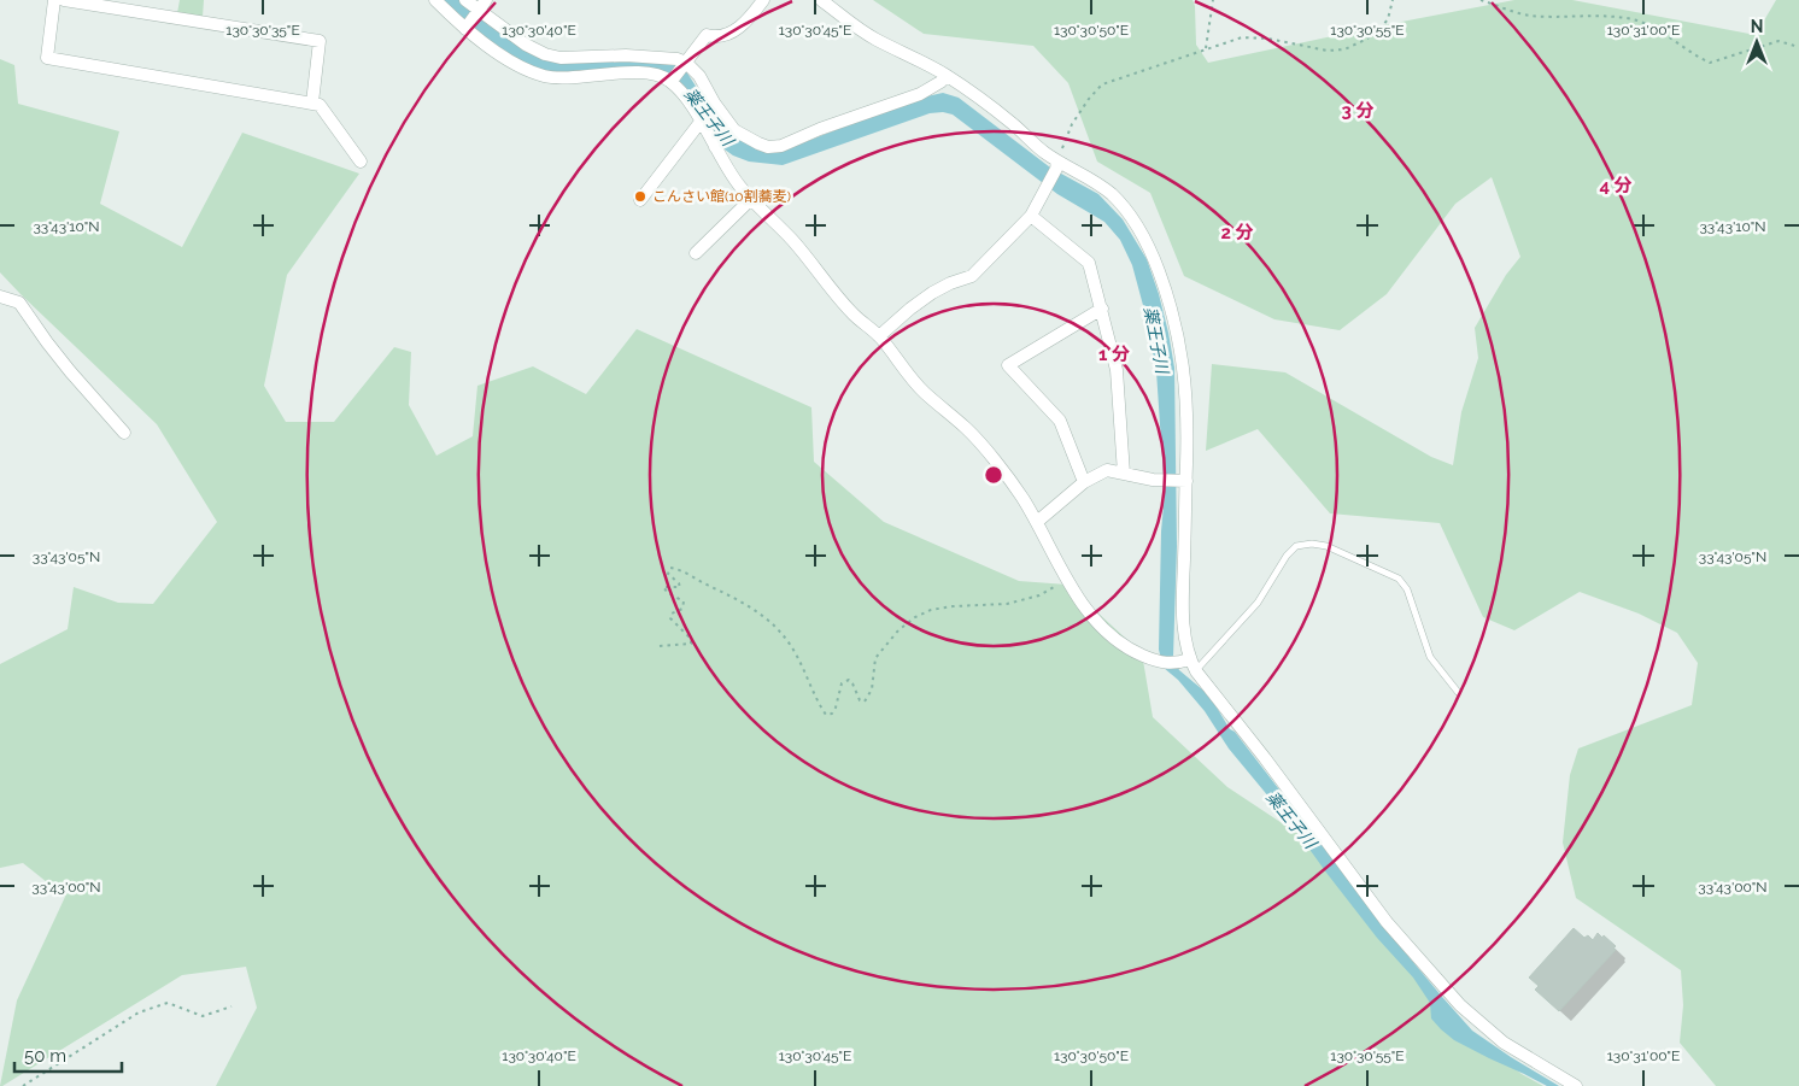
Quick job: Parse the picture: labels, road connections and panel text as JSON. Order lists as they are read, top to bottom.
{
  "water": ["薬王子川"],
  "places": ["こんさい館(10割蕎麦)"],
  "scale_bar": "50 m",
  "north": "top",
  "coordinates": [
    "130°30'35\"E",
    "130°30'40\"E",
    "130°30'45\"E",
    "130°30'50\"E",
    "130°30'55\"E",
    "130°31'00\"E",
    "33°43'10\"N",
    "33°43'05\"N",
    "33°43'00\"N"
  ],
  "rings": [
    "3 分",
    "4 分",
    "2 分",
    "1 分"
  ]
}
